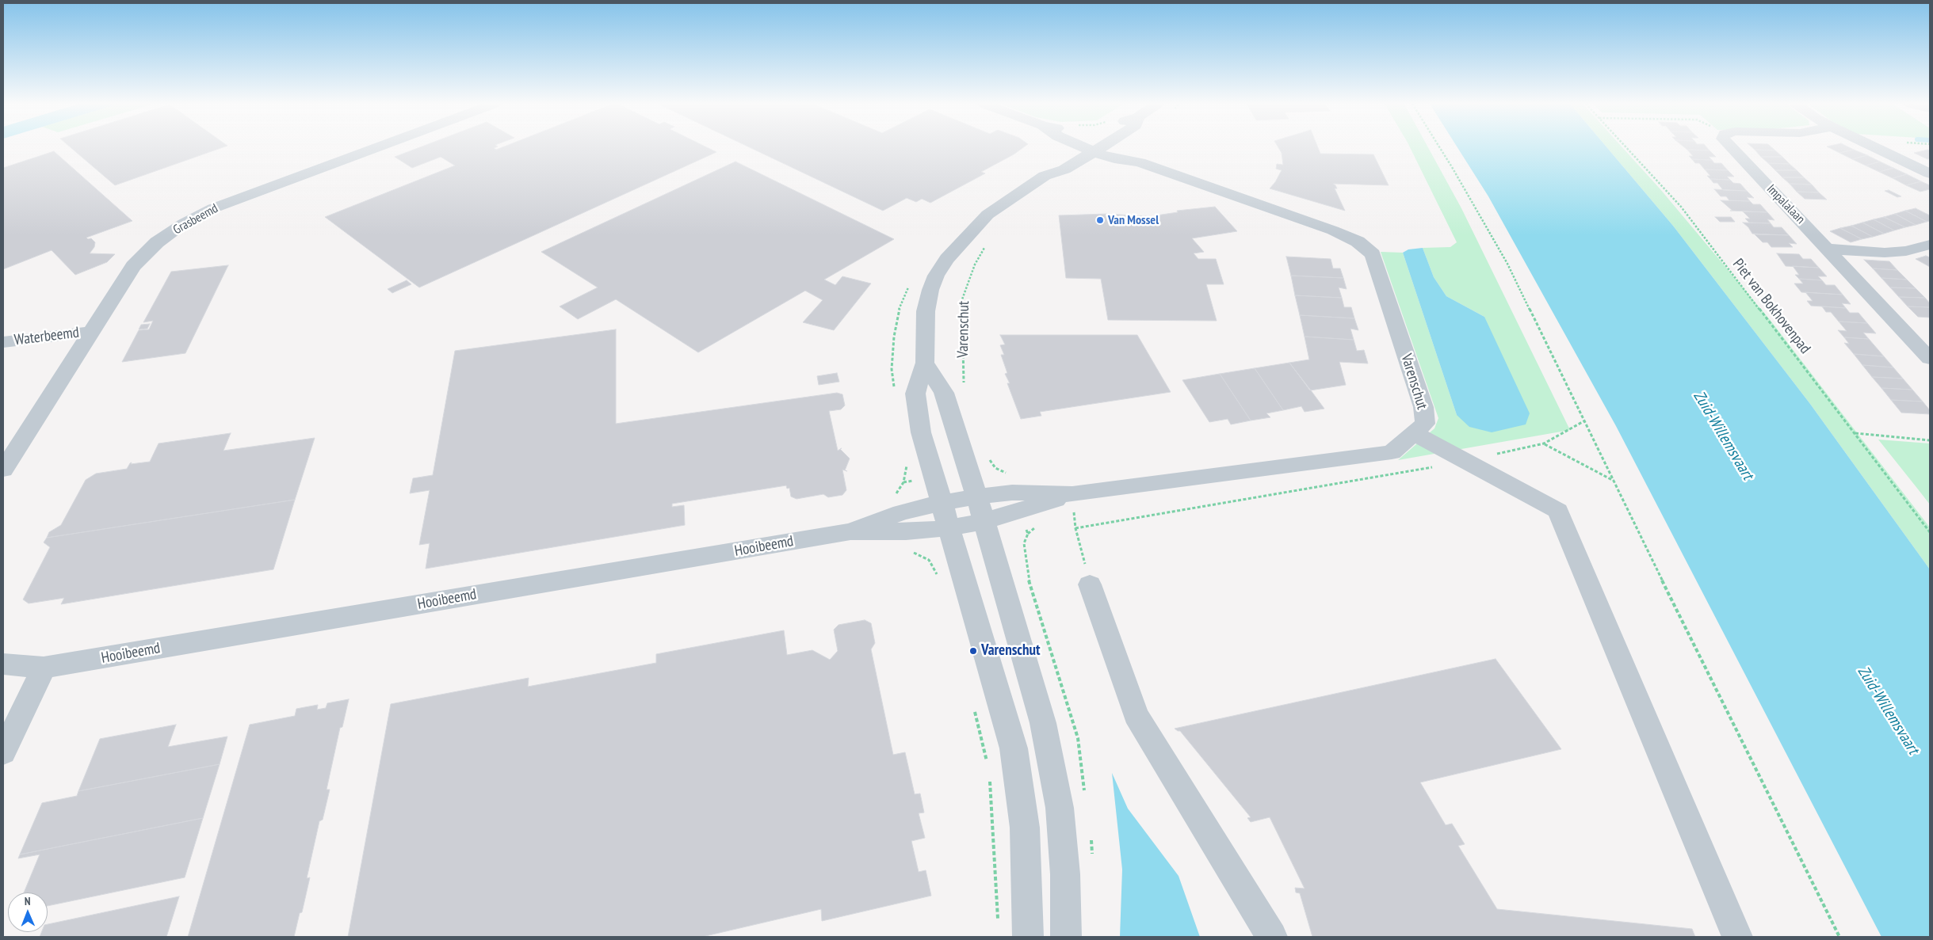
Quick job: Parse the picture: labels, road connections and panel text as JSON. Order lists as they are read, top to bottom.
{
  "streets": {
    "street": [
      "Impalalaan",
      "Grasbeemd",
      "Varenschut",
      "Waterbeemd",
      "Hooibeemd"
    ],
    "path": ["Piet van Bokhovenpad"]
  },
  "crossings": [
    ["Grasbeemd", "Waterbeemd"],
    ["Varenschut", "Hooibeemd"]
  ],
  "water": ["Zuid-Willemsvaart"],
  "places": ["Van Mossel", "Varenschut"],
  "north": "top"
}
